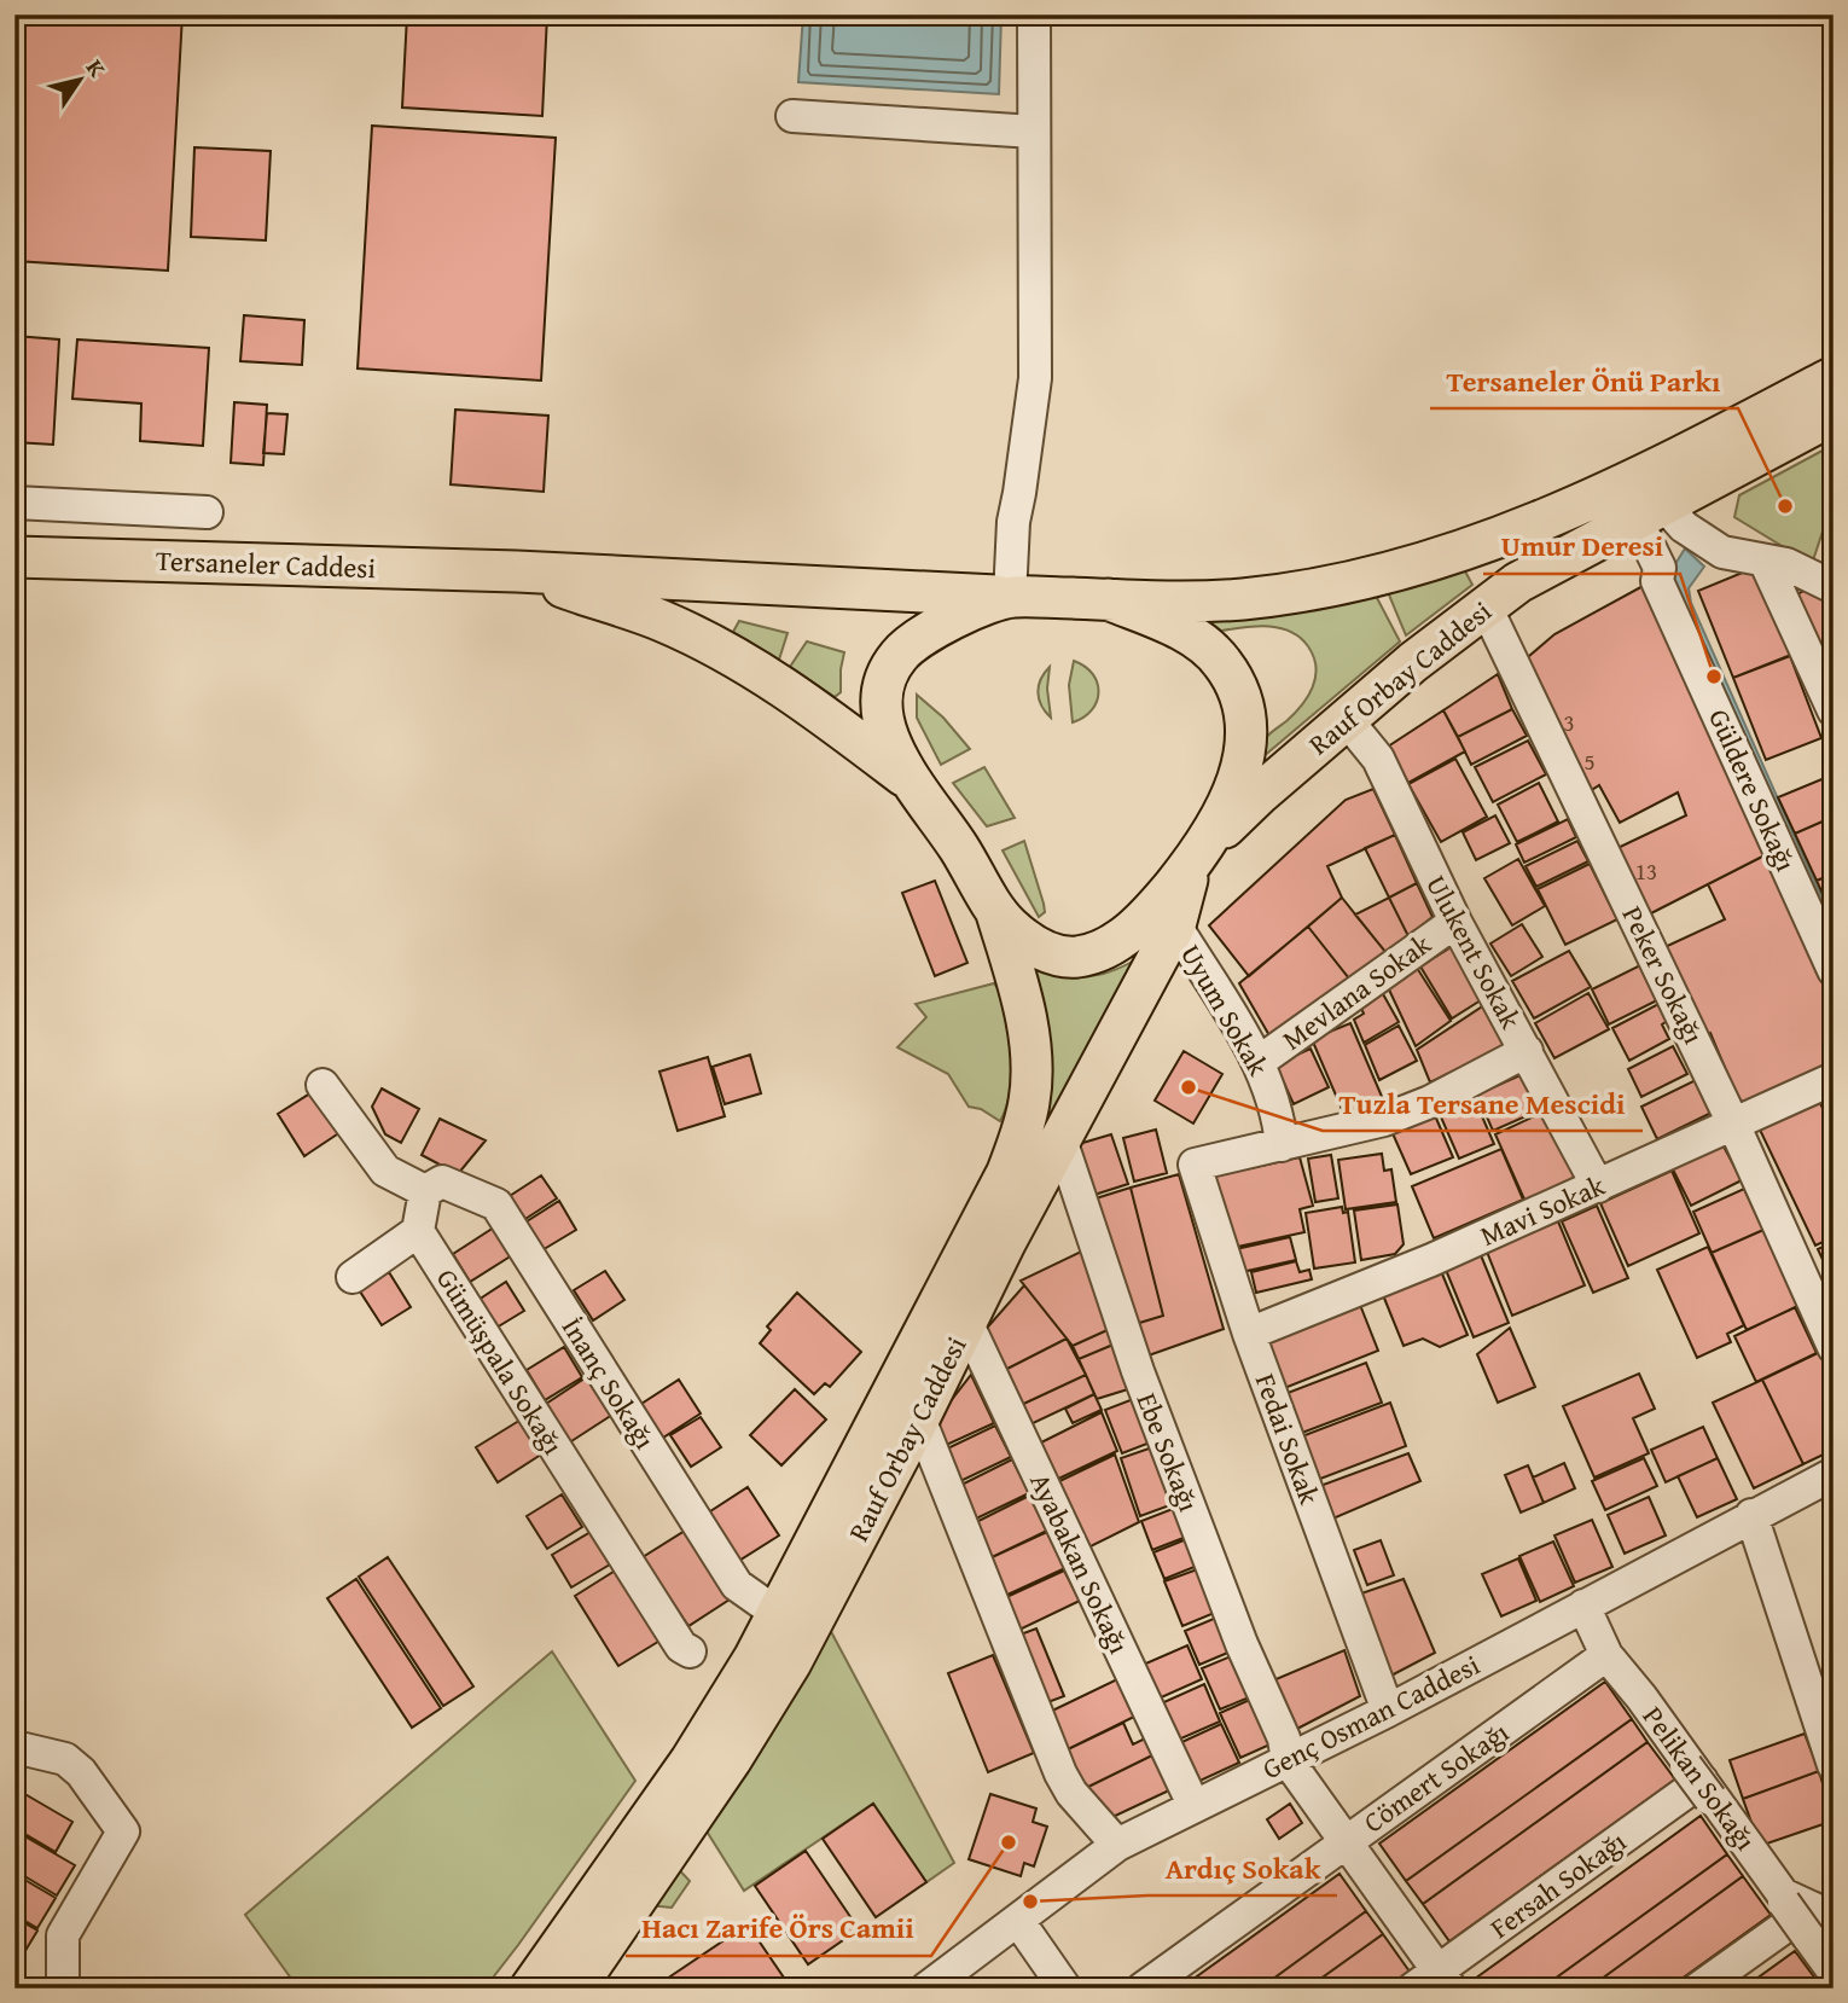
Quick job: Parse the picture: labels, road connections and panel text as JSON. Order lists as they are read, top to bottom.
{
  "streets": {
    "main road": ["Tersaneler Caddesi", "Rauf Orbay Caddesi"],
    "street": [
      "Güldere Sokağı",
      "Ulukent Sokak",
      "Peker Sokağı",
      "Mevlana Sokak",
      "Uyum Sokak",
      "Mavi Sokak",
      "Gümüşpala Sokağı",
      "İnanç Sokağı",
      "Fedai Sokak",
      "Ebe Sokağı",
      "Ayabakan Sokağı",
      "Genç Osman Caddesi",
      "Cömert Sokağı",
      "Pelikan Sokağı",
      "Fersah Sokağı"
    ]
  },
  "crossings": [
    ["Tersaneler Caddesi", "Rauf Orbay Caddesi"],
    ["Rauf Orbay Caddesi", "Güldere Sokağı"],
    ["Rauf Orbay Caddesi", "Ulukent Sokak"],
    ["Rauf Orbay Caddesi", "Peker Sokağı"],
    ["Rauf Orbay Caddesi", "Uyum Sokak"],
    ["Rauf Orbay Caddesi", "İnanç Sokağı"],
    ["Rauf Orbay Caddesi", "Ebe Sokağı"],
    ["Rauf Orbay Caddesi", "Ayabakan Sokağı"],
    ["Ulukent Sokak", "Mevlana Sokak"],
    ["Ulukent Sokak", "Mavi Sokak"],
    ["Peker Sokağı", "Mavi Sokak"],
    ["Mevlana Sokak", "Uyum Sokak"],
    ["Uyum Sokak", "Fedai Sokak"],
    ["Mavi Sokak", "Fedai Sokak"],
    ["Fedai Sokak", "Genç Osman Caddesi"],
    ["Ebe Sokağı", "Genç Osman Caddesi"],
    ["Ebe Sokağı", "Cömert Sokağı"],
    ["Ebe Sokağı", "Fersah Sokağı"],
    ["Ayabakan Sokağı", "Genç Osman Caddesi"],
    ["Genç Osman Caddesi", "Pelikan Sokağı"],
    ["Cömert Sokağı", "Pelikan Sokağı"],
    ["Pelikan Sokağı", "Fersah Sokağı"]
  ],
  "places": [
    "Tersaneler Önü Parkı",
    "Umur Deresi",
    "Tuzla Tersane Mescidi",
    "Hacı Zarife Örs Camii",
    "Ardıç Sokak"
  ],
  "house_numbers": ["3", "5", "13"],
  "north": "top right"
}
